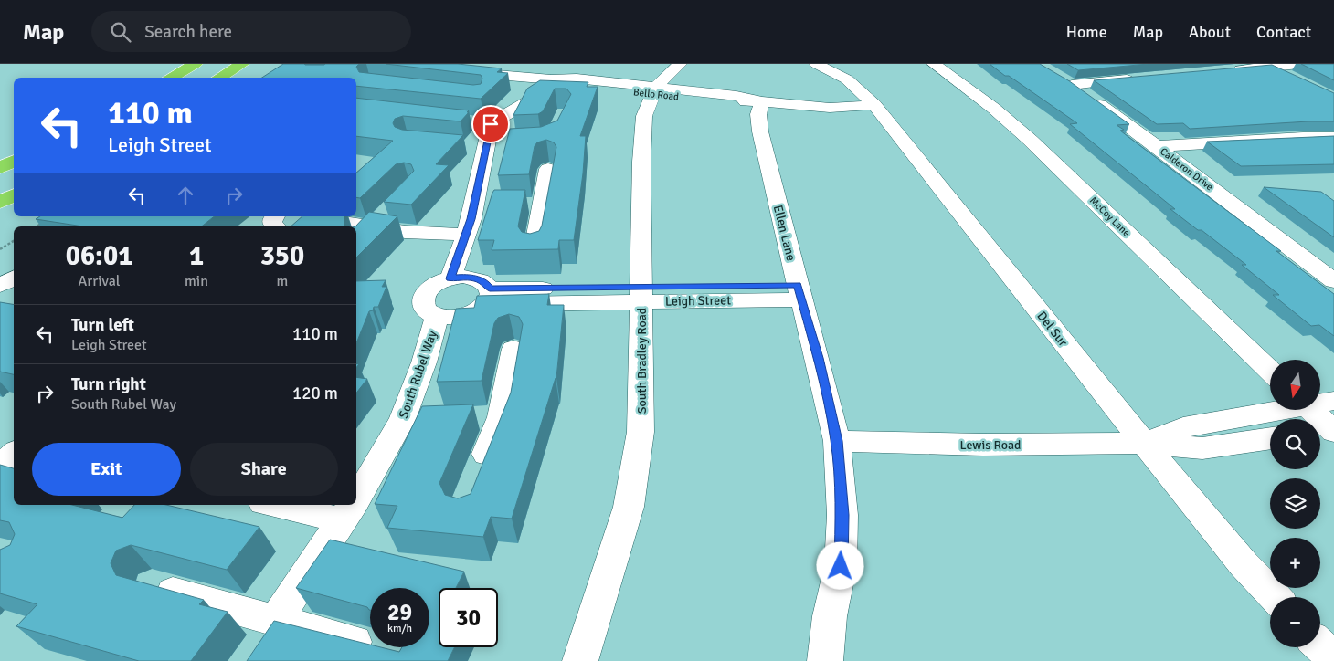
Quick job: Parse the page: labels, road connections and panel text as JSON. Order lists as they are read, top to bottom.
{
  "streets": {
    "street": [
      "Bello Road",
      "Calderon Drive",
      "McCoy Lane",
      "Ellen Lane",
      "Leigh Street",
      "Del Sur",
      "South Bradley Road",
      "South Rubel Way",
      "Lewis Road"
    ]
  },
  "crossings": [
    ["Bello Road", "Ellen Lane"],
    ["Bello Road", "Del Sur"],
    ["Bello Road", "South Bradley Road"],
    ["Ellen Lane", "Leigh Street"],
    ["Ellen Lane", "Lewis Road"],
    ["Leigh Street", "South Bradley Road"],
    ["Leigh Street", "South Rubel Way"],
    ["Del Sur", "Lewis Road"]
  ],
  "north": "bottom",
  "page": {
    "header": "Map",
    "search": "Search here",
    "nav": [
      "Home",
      "Map",
      "About",
      "Contact"
    ],
    "turn": ["110 m", "Leigh Street"],
    "eta": [
      "06:01",
      "Arrival",
      "1",
      "min",
      "350",
      "m"
    ],
    "list": [
      {
        "name": "Turn left",
        "note": "Leigh Street",
        "value": "110 m"
      },
      {
        "name": "Turn right",
        "note": "South Rubel Way",
        "value": "120 m"
      }
    ],
    "map_buttons": ["+", "−"],
    "buttons": ["Exit", "Share"],
    "speed": "29 km/h",
    "limit": "30"
  }
}
